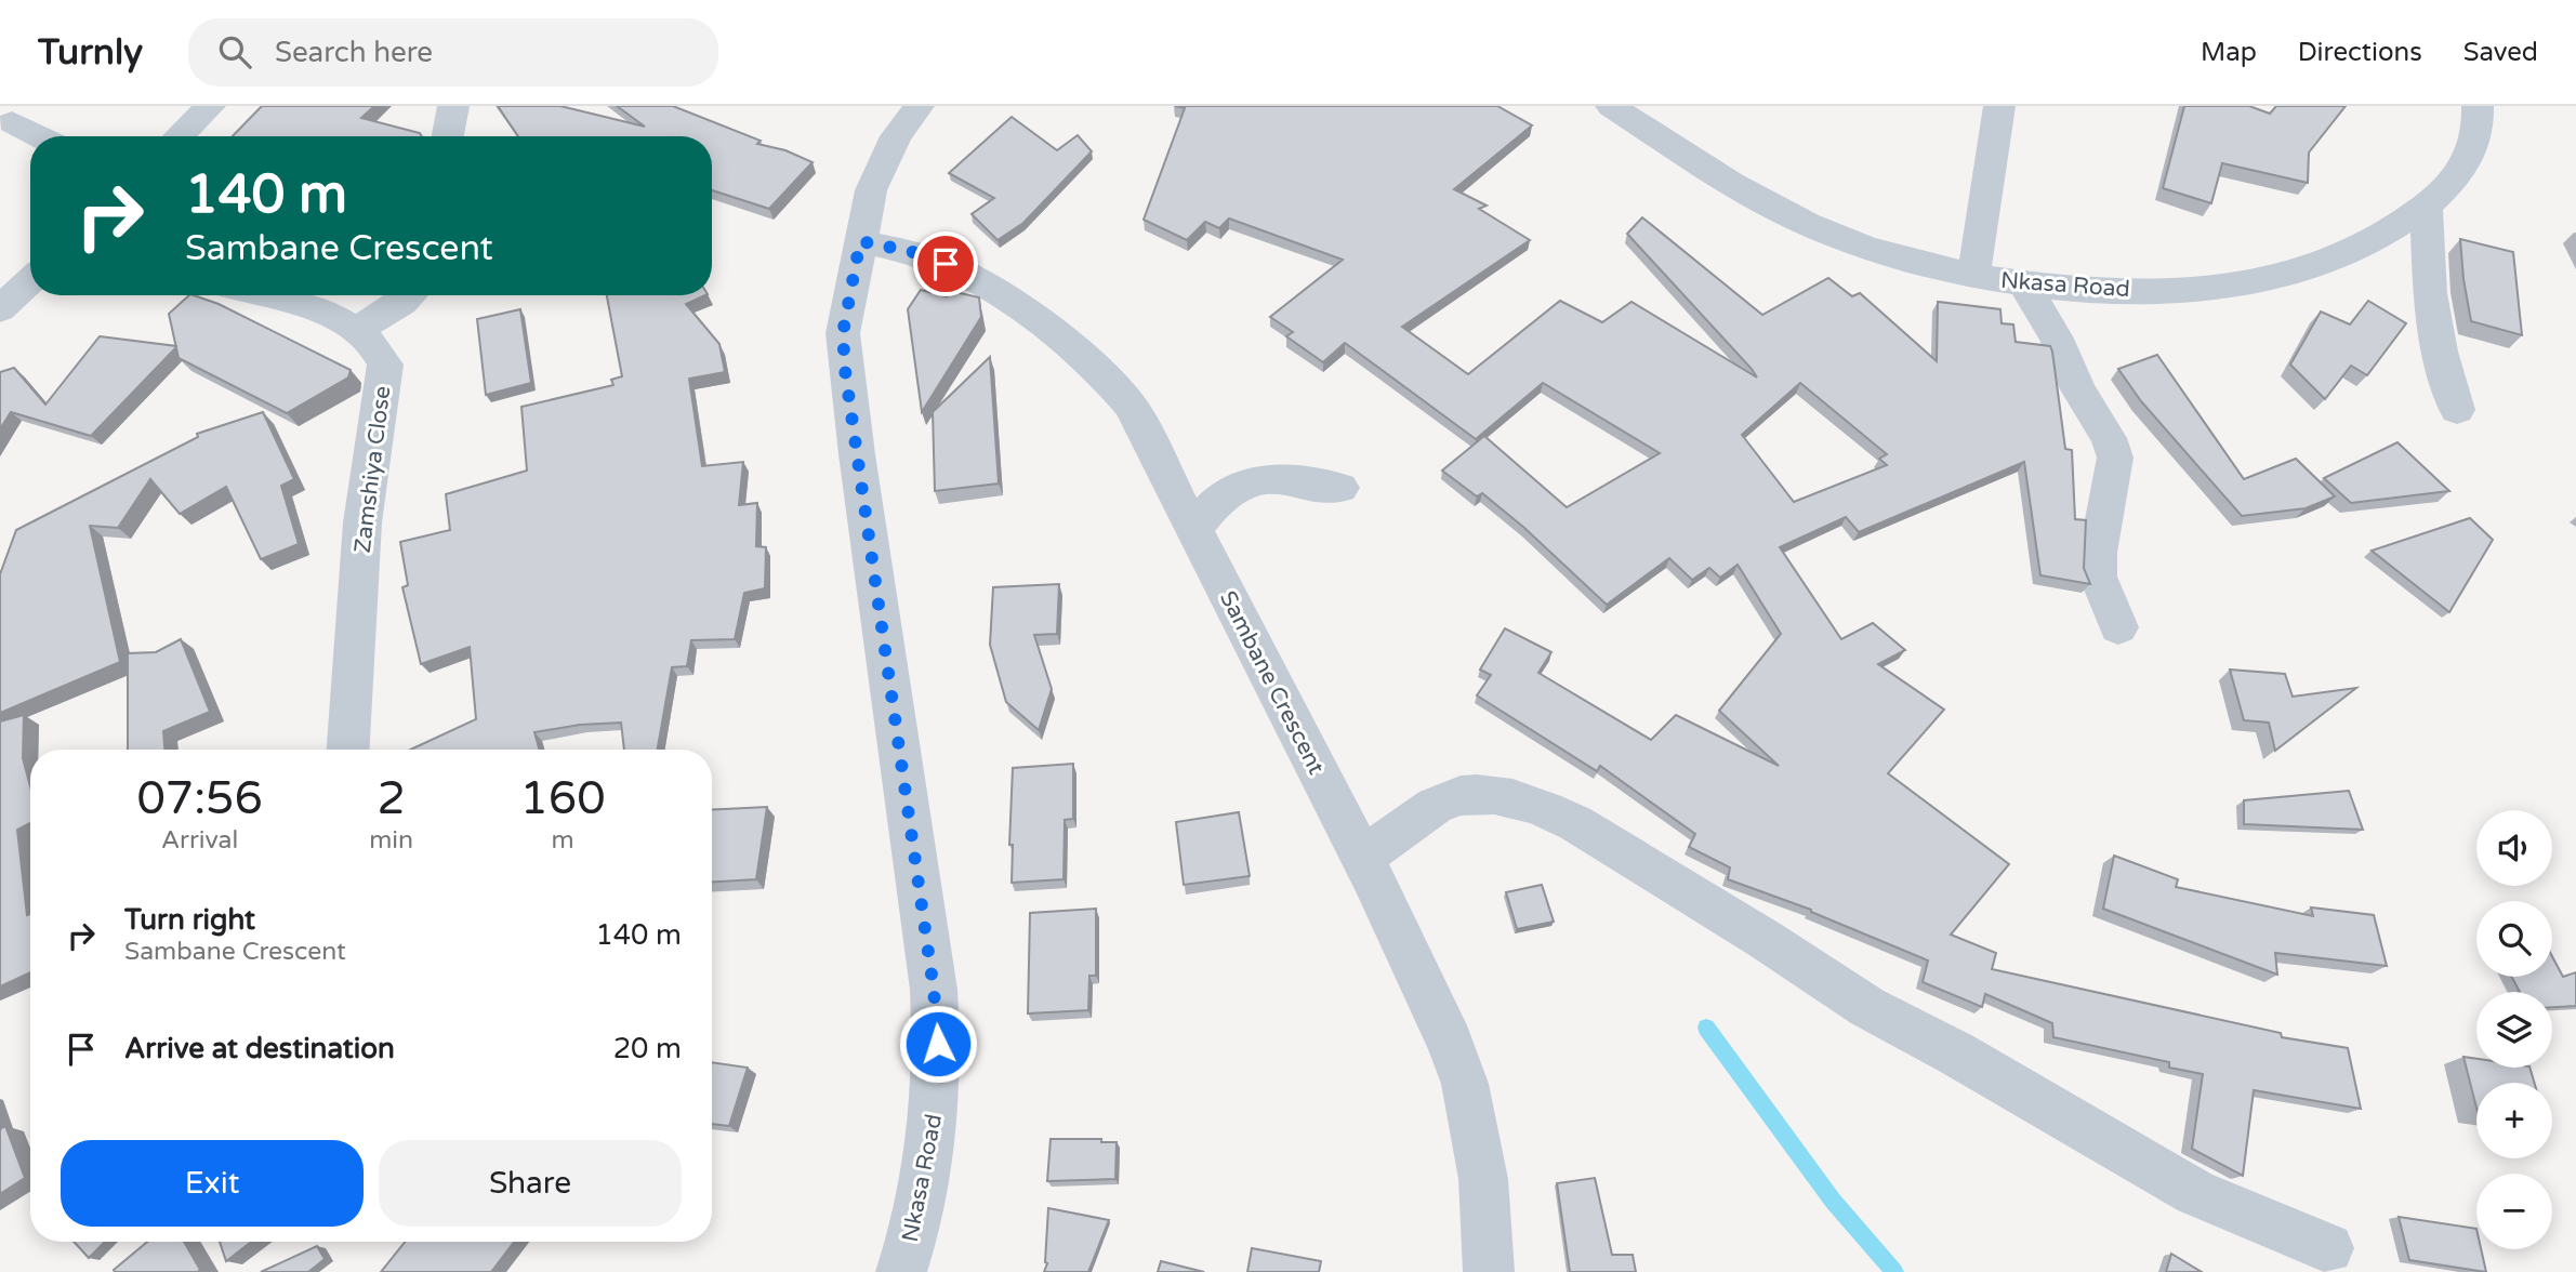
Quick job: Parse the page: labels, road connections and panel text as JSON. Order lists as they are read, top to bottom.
{
  "streets": {
    "street": ["Nkasa Road", "Zamshiya Close", "Sambane Crescent"]
  },
  "crossings": [
    ["Nkasa Road", "Sambane Crescent"]
  ],
  "page": {
    "header": "Turnly",
    "search": "Search here",
    "nav": ["Map", "Directions", "Saved"],
    "turn": ["140 m", "Sambane Crescent"],
    "eta": [
      "07:56",
      "Arrival",
      "2",
      "min",
      "160",
      "m"
    ],
    "map_buttons": ["+", "−"],
    "list": [
      {
        "name": "Turn right",
        "note": "Sambane Crescent",
        "value": "140 m"
      },
      {
        "name": "Arrive at destination",
        "value": "20 m"
      }
    ],
    "buttons": ["Exit", "Share"]
  }
}
